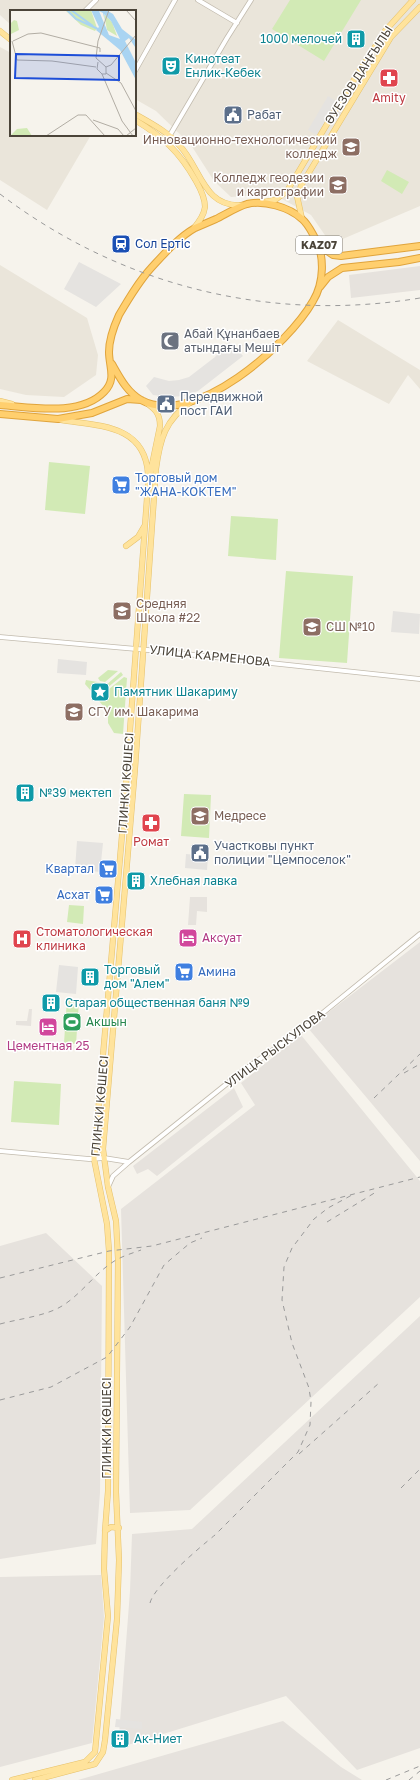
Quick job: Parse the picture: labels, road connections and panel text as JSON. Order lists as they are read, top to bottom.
{
  "streets": {
    "highway": ["KAZ07"],
    "main road": ["ӘУЕЗОВ ДАҢҒЫЛЫ", "ГЛИНКИ КӨШЕСІ"],
    "street": ["УЛИЦА КАРМЕНОВА", "УЛИЦА РЫСКУЛОВА"]
  },
  "crossings": [
    ["ӘУЕЗОВ ДАҢҒЫЛЫ", "KAZ07"],
    ["KAZ07", "ГЛИНКИ КӨШЕСІ"],
    ["УЛИЦА КАРМЕНОВА", "ГЛИНКИ КӨШЕСІ"],
    ["ГЛИНКИ КӨШЕСІ", "УЛИЦА РЫСКУЛОВА"]
  ],
  "places": {
    "building": [
      "1000 мелочей",
      "№39 мектеп",
      "Хлебная лавка",
      "Торговый дом \"Алем\"",
      "Старая общественная баня №9",
      "Ак-Ниет"
    ],
    "theatre": ["Кинотеат Енлик-Кебек"],
    "pharmacy": ["Amity", "Ромат"],
    "public building": ["Рабат", "Передвижной пост ГАИ", "Участковы пункт полиции \"Цемпоселок\""],
    "school or university": [
      "Инновационно-технологический колледж",
      "Колледж геодезии и картографии",
      "Средняя Школа #22",
      "СШ №10",
      "СГУ им. Шакарима",
      "Медресе"
    ],
    "station": ["Сол Ертіс"],
    "mosque": ["Абай Құнанбаев атындағы Мешіт"],
    "supermarket": [
      "Торговый дом \"ЖАНА-КОКТЕМ\"",
      "Квартал",
      "Асхат",
      "Амина"
    ],
    "place": ["Памятник Шакариму"],
    "hotel": ["Аксуат", "Цементная 25"],
    "hospital": ["Стоматологическая клиника"],
    "sports": ["Акшын"]
  }
}
